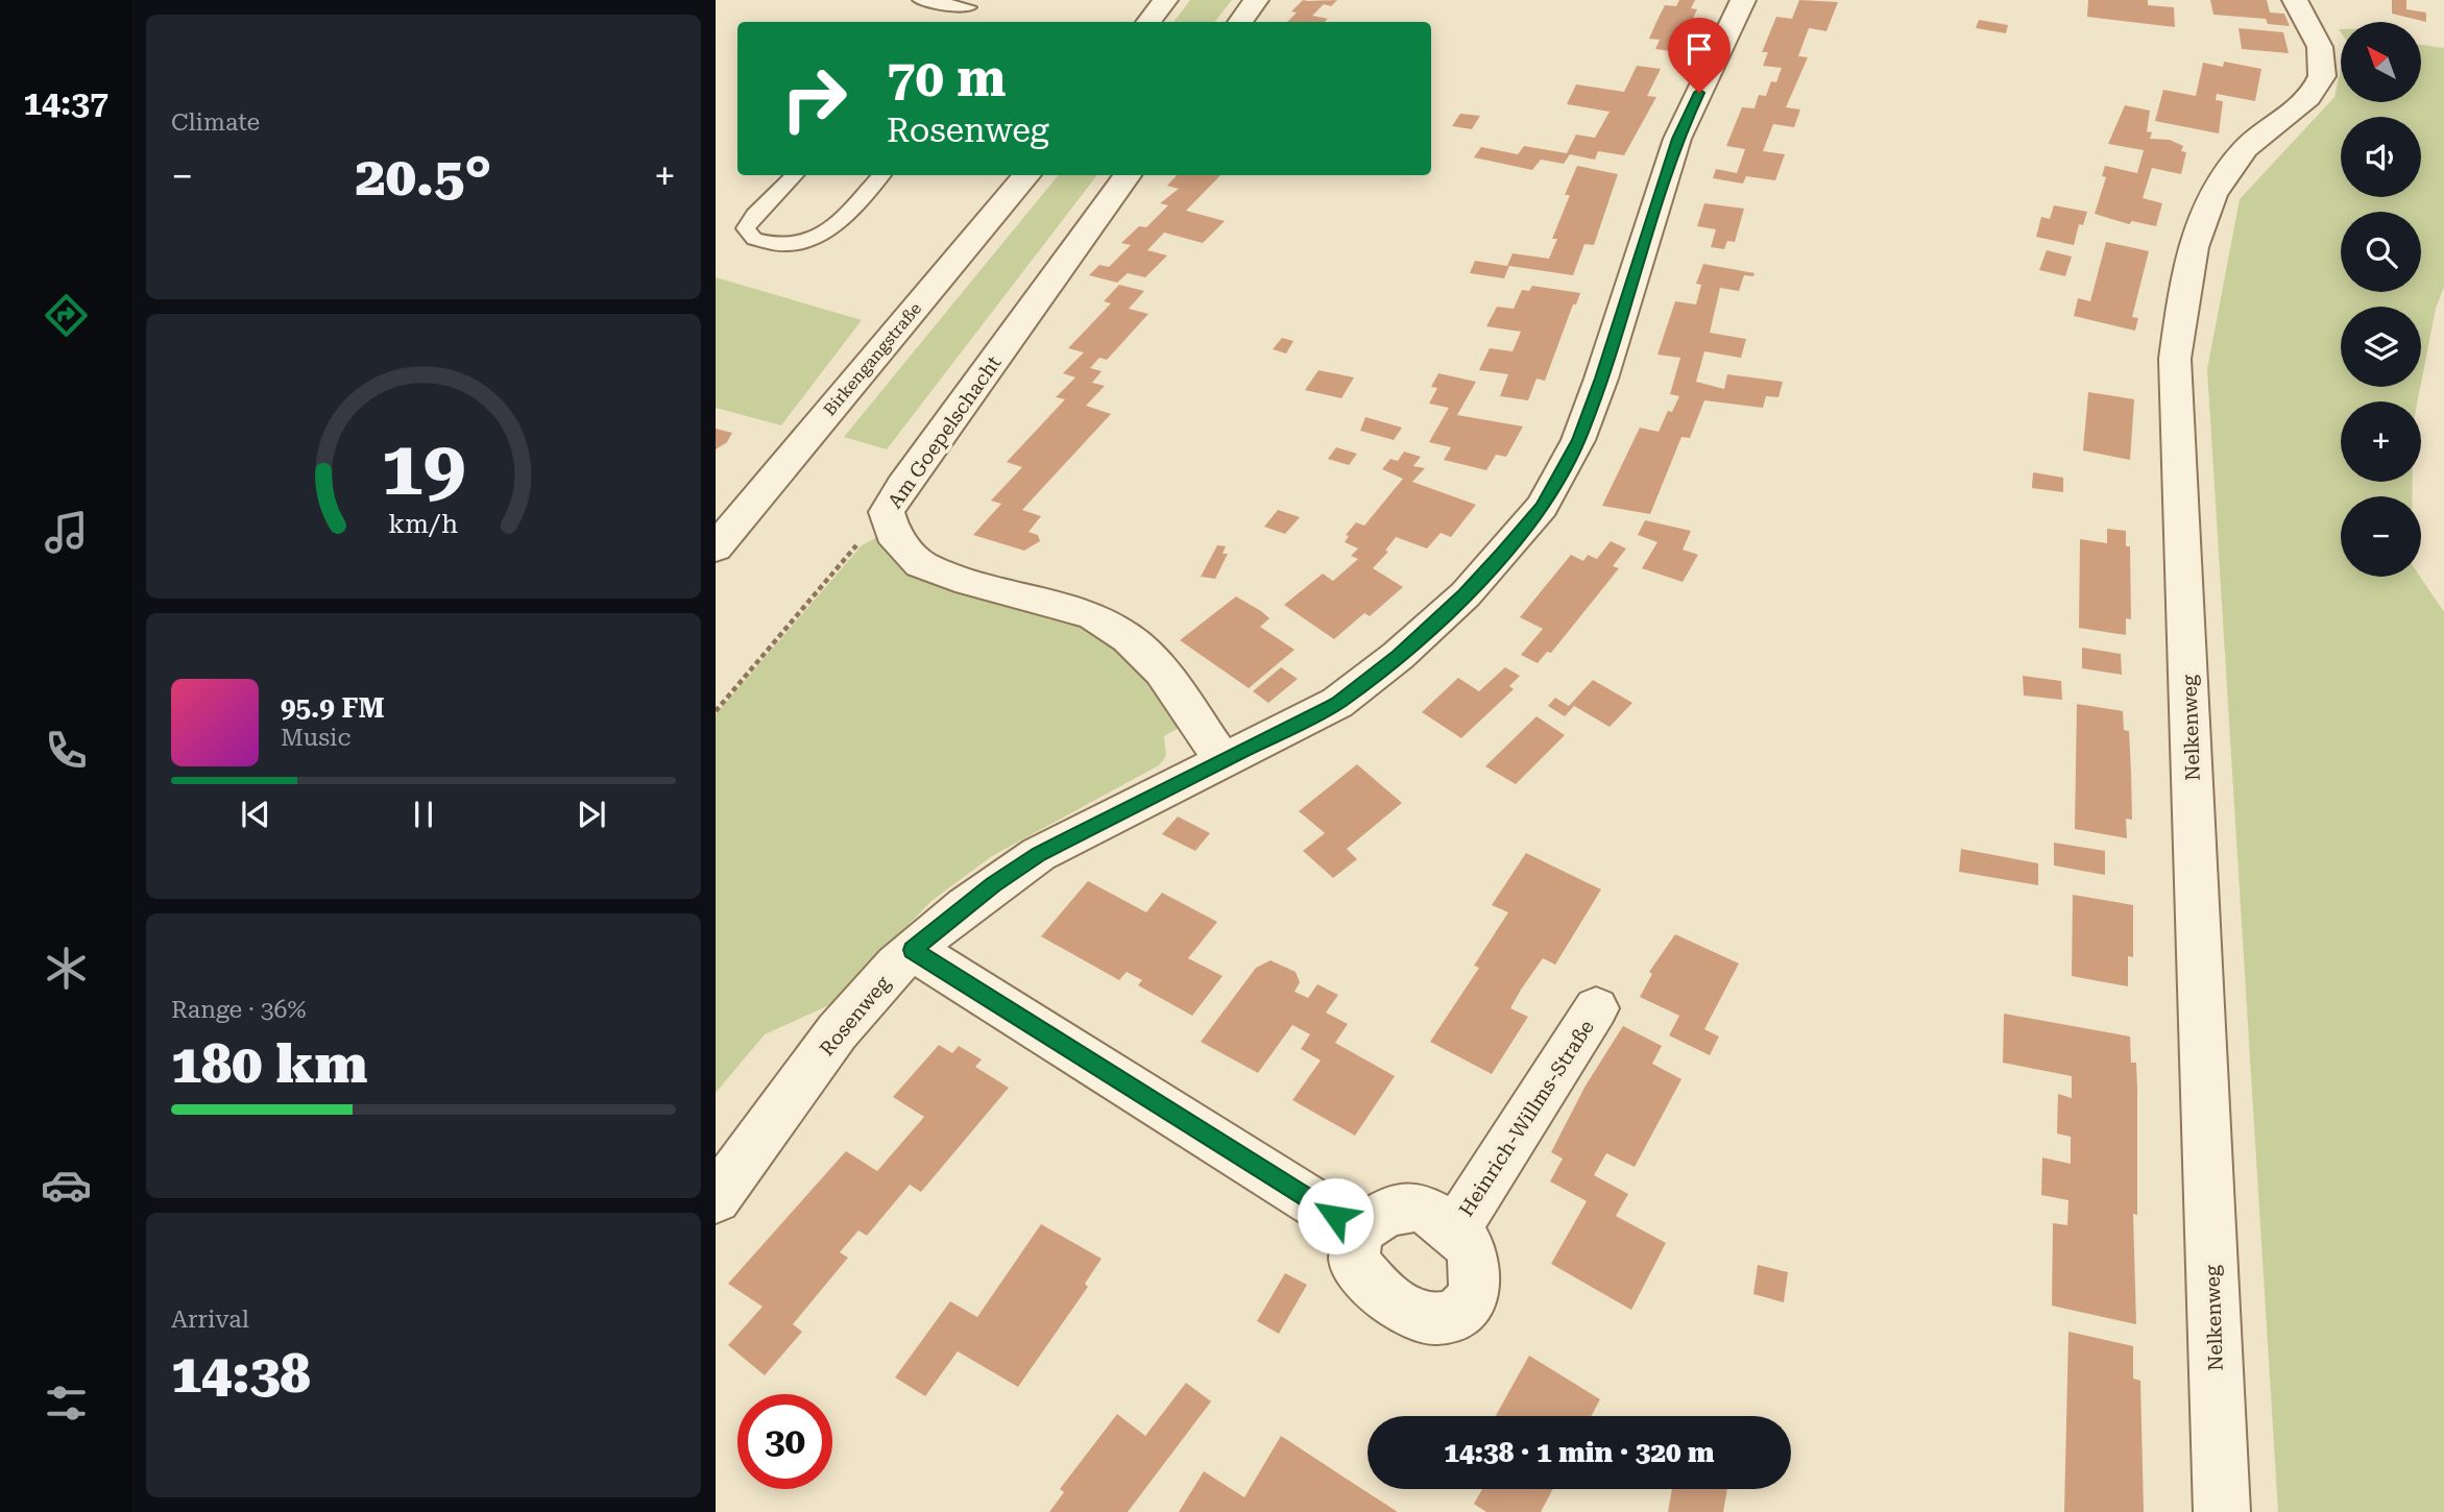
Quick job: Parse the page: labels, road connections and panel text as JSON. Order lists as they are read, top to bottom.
{
  "streets": {
    "street": [
      "Birkengangstraße",
      "Am Goepelschacht",
      "Nelkenweg",
      "Rosenweg",
      "Heinrich-Willms-Straße"
    ]
  },
  "crossings": [
    ["Am Goepelschacht", "Rosenweg"]
  ],
  "north": "top left",
  "page": {
    "tabs": "14:37",
    "tile": [
      "Climate",
      ["Range · 36%", "180 km"],
      ["Arrival", "14:38"]
    ],
    "map_buttons": ["+", "−"],
    "turn": ["70 m", "Rosenweg"],
    "heat": ["−", "20.5°", "+"],
    "song": ["95.9 FM", "Music"],
    "limit": "30",
    "trip": "14:38 · 1 min · 320 m",
    "gauge": ["19", "km/h"]
  }
}
